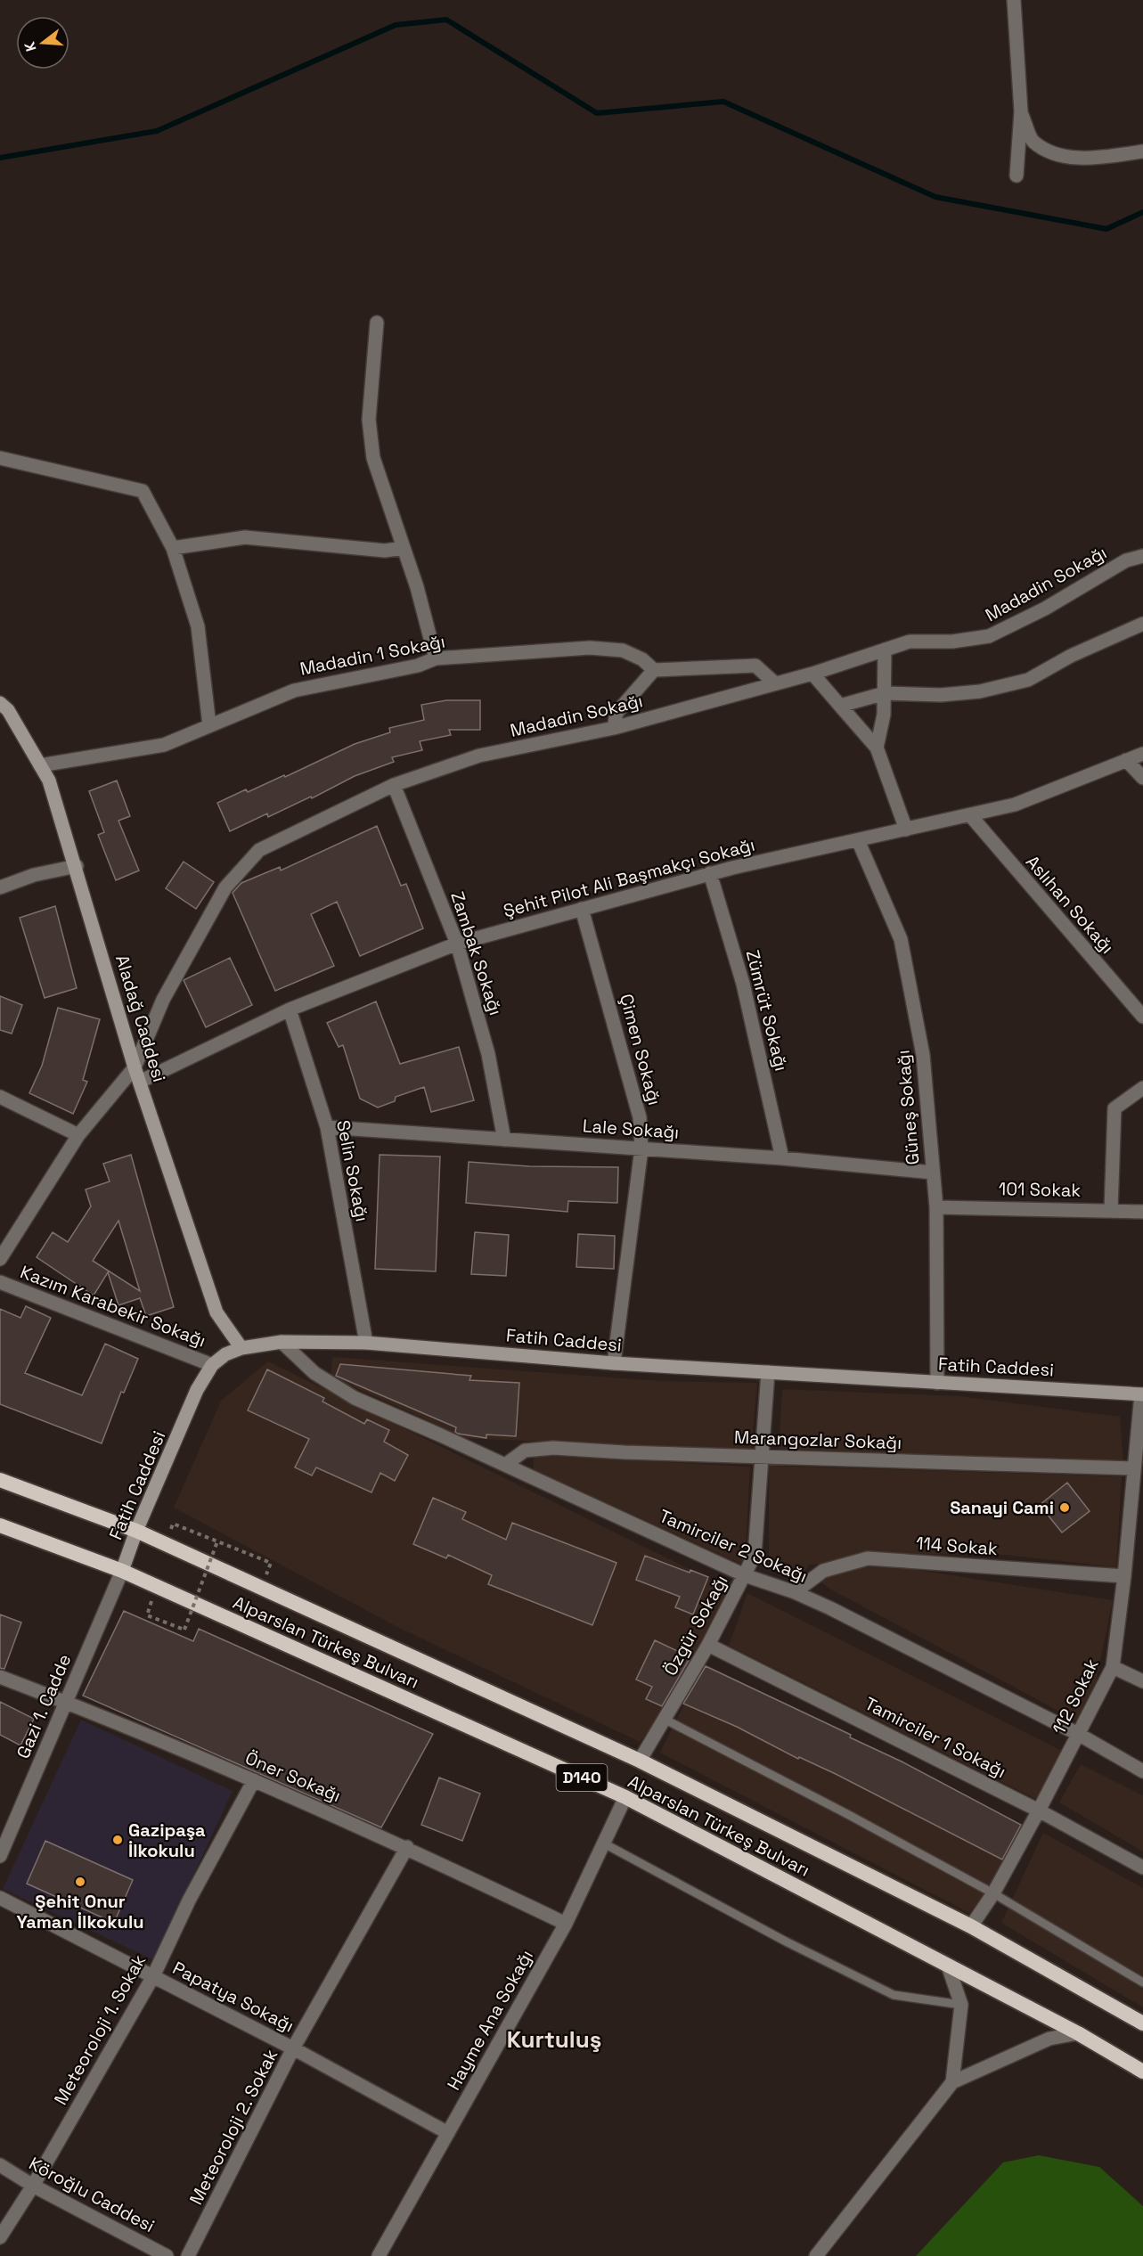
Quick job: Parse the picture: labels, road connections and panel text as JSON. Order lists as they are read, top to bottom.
{
  "streets": {
    "highway": ["Alparslan Türkeş Bulvarı", "D140"],
    "main road": ["Aladağ Caddesi", "Fatih Caddesi"],
    "street": [
      "Madadin Sokağı",
      "Madadin 1 Sokağı",
      "Şehit Pilot Ali Başmakçı Sokağı",
      "Aslıhan Sokağı",
      "Zambak Sokağı",
      "Zümrüt Sokağı",
      "Çimen Sokağı",
      "Güneş Sokağı",
      "Lale Sokağı",
      "Selin Sokağı",
      "101 Sokak",
      "Kazım Karabekir Sokağı",
      "Marangozlar Sokağı",
      "Tamirciler 2 Sokağı",
      "114 Sokak",
      "Özgür Sokağı",
      "112 Sokak",
      "Gazi 1. Cadde",
      "Tamirciler 1 Sokağı",
      "Öner Sokağı",
      "Papatya Sokağı",
      "Hayme Ana Sokağı",
      "Meteoroloji 1. Sokak",
      "Meteoroloji 2. Sokak",
      "Köroğlu Caddesi"
    ]
  },
  "crossings": [
    ["Madadin Sokağı", "Zambak Sokağı"],
    ["Madadin Sokağı", "Aladağ Caddesi"],
    ["Madadin 1 Sokağı", "Aladağ Caddesi"],
    ["Şehit Pilot Ali Başmakçı Sokağı", "Aslıhan Sokağı"],
    ["Şehit Pilot Ali Başmakçı Sokağı", "Zambak Sokağı"],
    ["Şehit Pilot Ali Başmakçı Sokağı", "Zümrüt Sokağı"],
    ["Şehit Pilot Ali Başmakçı Sokağı", "Aladağ Caddesi"],
    ["Şehit Pilot Ali Başmakçı Sokağı", "Çimen Sokağı"],
    ["Şehit Pilot Ali Başmakçı Sokağı", "Güneş Sokağı"],
    ["Şehit Pilot Ali Başmakçı Sokağı", "Selin Sokağı"],
    ["Zambak Sokağı", "Lale Sokağı"],
    ["Zümrüt Sokağı", "Lale Sokağı"],
    ["Aladağ Caddesi", "Fatih Caddesi"],
    ["Çimen Sokağı", "Lale Sokağı"],
    ["Çimen Sokağı", "Fatih Caddesi"],
    ["Güneş Sokağı", "Lale Sokağı"],
    ["Güneş Sokağı", "101 Sokak"],
    ["Güneş Sokağı", "Fatih Caddesi"],
    ["Lale Sokağı", "Selin Sokağı"],
    ["Selin Sokağı", "Fatih Caddesi"],
    ["Kazım Karabekir Sokağı", "Fatih Caddesi"],
    ["Fatih Caddesi", "Tamirciler 2 Sokağı"],
    ["Fatih Caddesi", "Özgür Sokağı"],
    ["Fatih Caddesi", "Alparslan Türkeş Bulvarı"],
    ["Fatih Caddesi", "112 Sokak"],
    ["Fatih Caddesi", "Gazi 1. Cadde"],
    ["Marangozlar Sokağı", "Tamirciler 2 Sokağı"],
    ["Marangozlar Sokağı", "Özgür Sokağı"],
    ["Marangozlar Sokağı", "112 Sokak"],
    ["Tamirciler 2 Sokağı", "114 Sokak"],
    ["Tamirciler 2 Sokağı", "Özgür Sokağı"],
    ["Tamirciler 2 Sokağı", "112 Sokak"],
    ["114 Sokak", "112 Sokak"],
    ["Özgür Sokağı", "Alparslan Türkeş Bulvarı"],
    ["Özgür Sokağı", "Tamirciler 1 Sokağı"],
    ["Alparslan Türkeş Bulvarı", "112 Sokak"],
    ["Alparslan Türkeş Bulvarı", "Gazi 1. Cadde"],
    ["Alparslan Türkeş Bulvarı", "Hayme Ana Sokağı"],
    ["112 Sokak", "Tamirciler 1 Sokağı"],
    ["Gazi 1. Cadde", "Öner Sokağı"],
    ["Öner Sokağı", "Hayme Ana Sokağı"],
    ["Öner Sokağı", "Meteoroloji 1. Sokak"],
    ["Öner Sokağı", "Meteoroloji 2. Sokak"],
    ["Papatya Sokağı", "Hayme Ana Sokağı"],
    ["Papatya Sokağı", "Meteoroloji 1. Sokak"],
    ["Papatya Sokağı", "Meteoroloji 2. Sokak"],
    ["Meteoroloji 1. Sokak", "Köroğlu Caddesi"]
  ],
  "districts": ["Kurtuluş"],
  "places": ["Sanayi Cami", "Gazipaşa İlkokulu", "Şehit Onur Yaman İlkokulu"],
  "north": "left"
}
